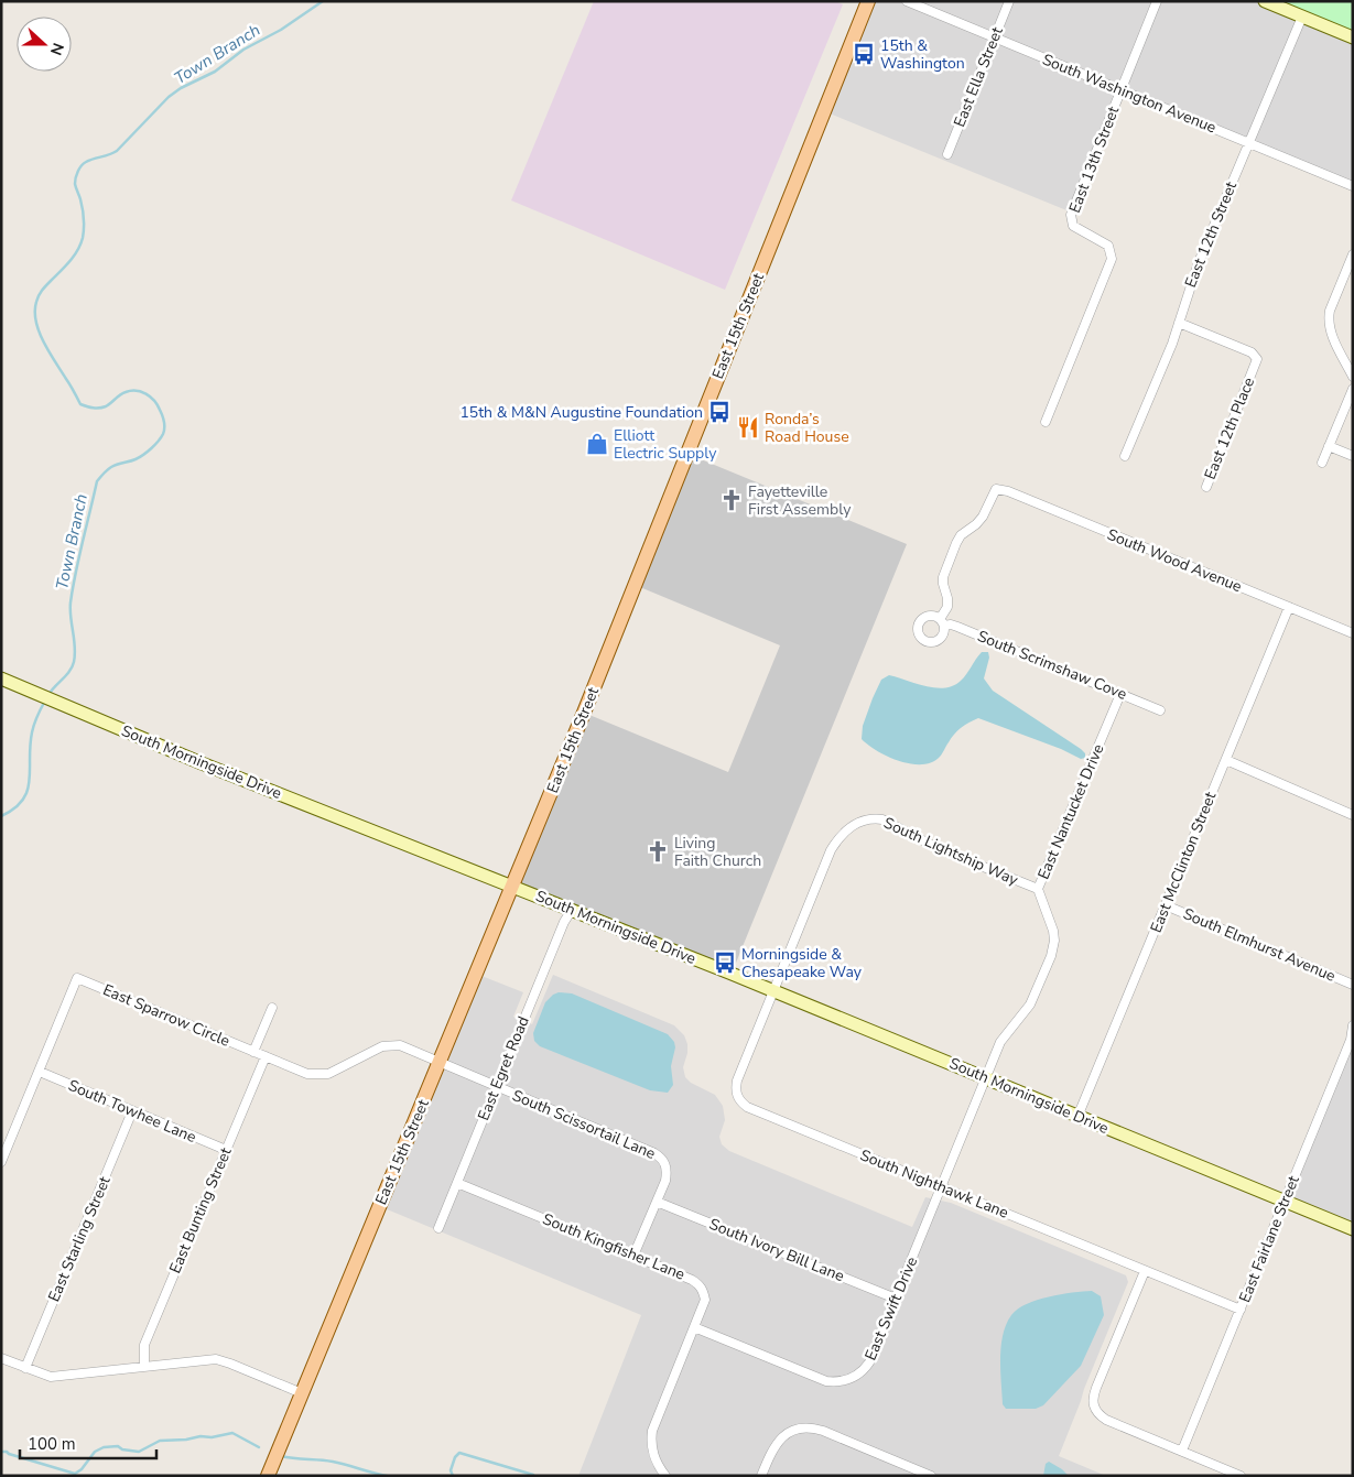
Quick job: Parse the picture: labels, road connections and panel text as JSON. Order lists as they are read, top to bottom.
{
  "streets": {
    "main road": ["East 15th Street"],
    "street": [
      "East Ella Street",
      "South Washington Avenue",
      "East 13th Street",
      "East 12th Street",
      "East 12th Place",
      "South Wood Avenue",
      "South Scrimshaw Cove",
      "South Morningside Drive",
      "East Nantucket Drive",
      "South Lightship Way",
      "East McClinton Street",
      "South Elmhurst Avenue",
      "East Sparrow Circle",
      "East Egret Road",
      "South Towhee Lane",
      "South Scissortail Lane",
      "South Nighthawk Lane",
      "East Bunting Street",
      "East Starling Street",
      "East Fairlane Street",
      "South Kingfisher Lane",
      "South Ivory Bill Lane",
      "East Swift Drive"
    ]
  },
  "crossings": [
    ["East Ella Street", "South Washington Avenue"],
    ["South Washington Avenue", "East 13th Street"],
    ["South Washington Avenue", "East 12th Street"],
    ["East 12th Street", "East 12th Place"],
    ["East 15th Street", "South Morningside Drive"],
    ["East 15th Street", "East Sparrow Circle"],
    ["East 15th Street", "South Scissortail Lane"],
    ["South Wood Avenue", "South Scrimshaw Cove"],
    ["South Wood Avenue", "East McClinton Street"],
    ["South Scrimshaw Cove", "East Nantucket Drive"],
    ["South Morningside Drive", "East Nantucket Drive"],
    ["South Morningside Drive", "South Lightship Way"],
    ["South Morningside Drive", "East McClinton Street"],
    ["South Morningside Drive", "East Egret Road"],
    ["South Morningside Drive", "South Nighthawk Lane"],
    ["South Morningside Drive", "East Fairlane Street"],
    ["South Morningside Drive", "East Swift Drive"],
    ["East Nantucket Drive", "South Lightship Way"],
    ["East Nantucket Drive", "East Swift Drive"],
    ["South Lightship Way", "South Nighthawk Lane"],
    ["East McClinton Street", "South Elmhurst Avenue"],
    ["East Sparrow Circle", "South Towhee Lane"],
    ["East Sparrow Circle", "South Scissortail Lane"],
    ["East Sparrow Circle", "East Bunting Street"],
    ["East Egret Road", "South Scissortail Lane"],
    ["East Egret Road", "South Kingfisher Lane"],
    ["South Towhee Lane", "East Bunting Street"],
    ["South Towhee Lane", "East Starling Street"],
    ["South Scissortail Lane", "South Kingfisher Lane"],
    ["South Scissortail Lane", "South Ivory Bill Lane"],
    ["South Nighthawk Lane", "East Fairlane Street"],
    ["South Nighthawk Lane", "East Swift Drive"],
    ["South Kingfisher Lane", "East Swift Drive"],
    ["South Ivory Bill Lane", "East Swift Drive"]
  ],
  "water": ["Town Branch"],
  "places": {
    "bus stop": ["15th & Washington", "15th & M&N Augustine Foundation", "Morningside & Chesapeake Way"],
    "restaurant": ["Ronda’s Road House"],
    "shop": ["Elliott Electric Supply"],
    "church": ["Fayetteville First Assembly", "Living Faith Church"]
  },
  "scale_bar": "100 m",
  "north": "right"
}
